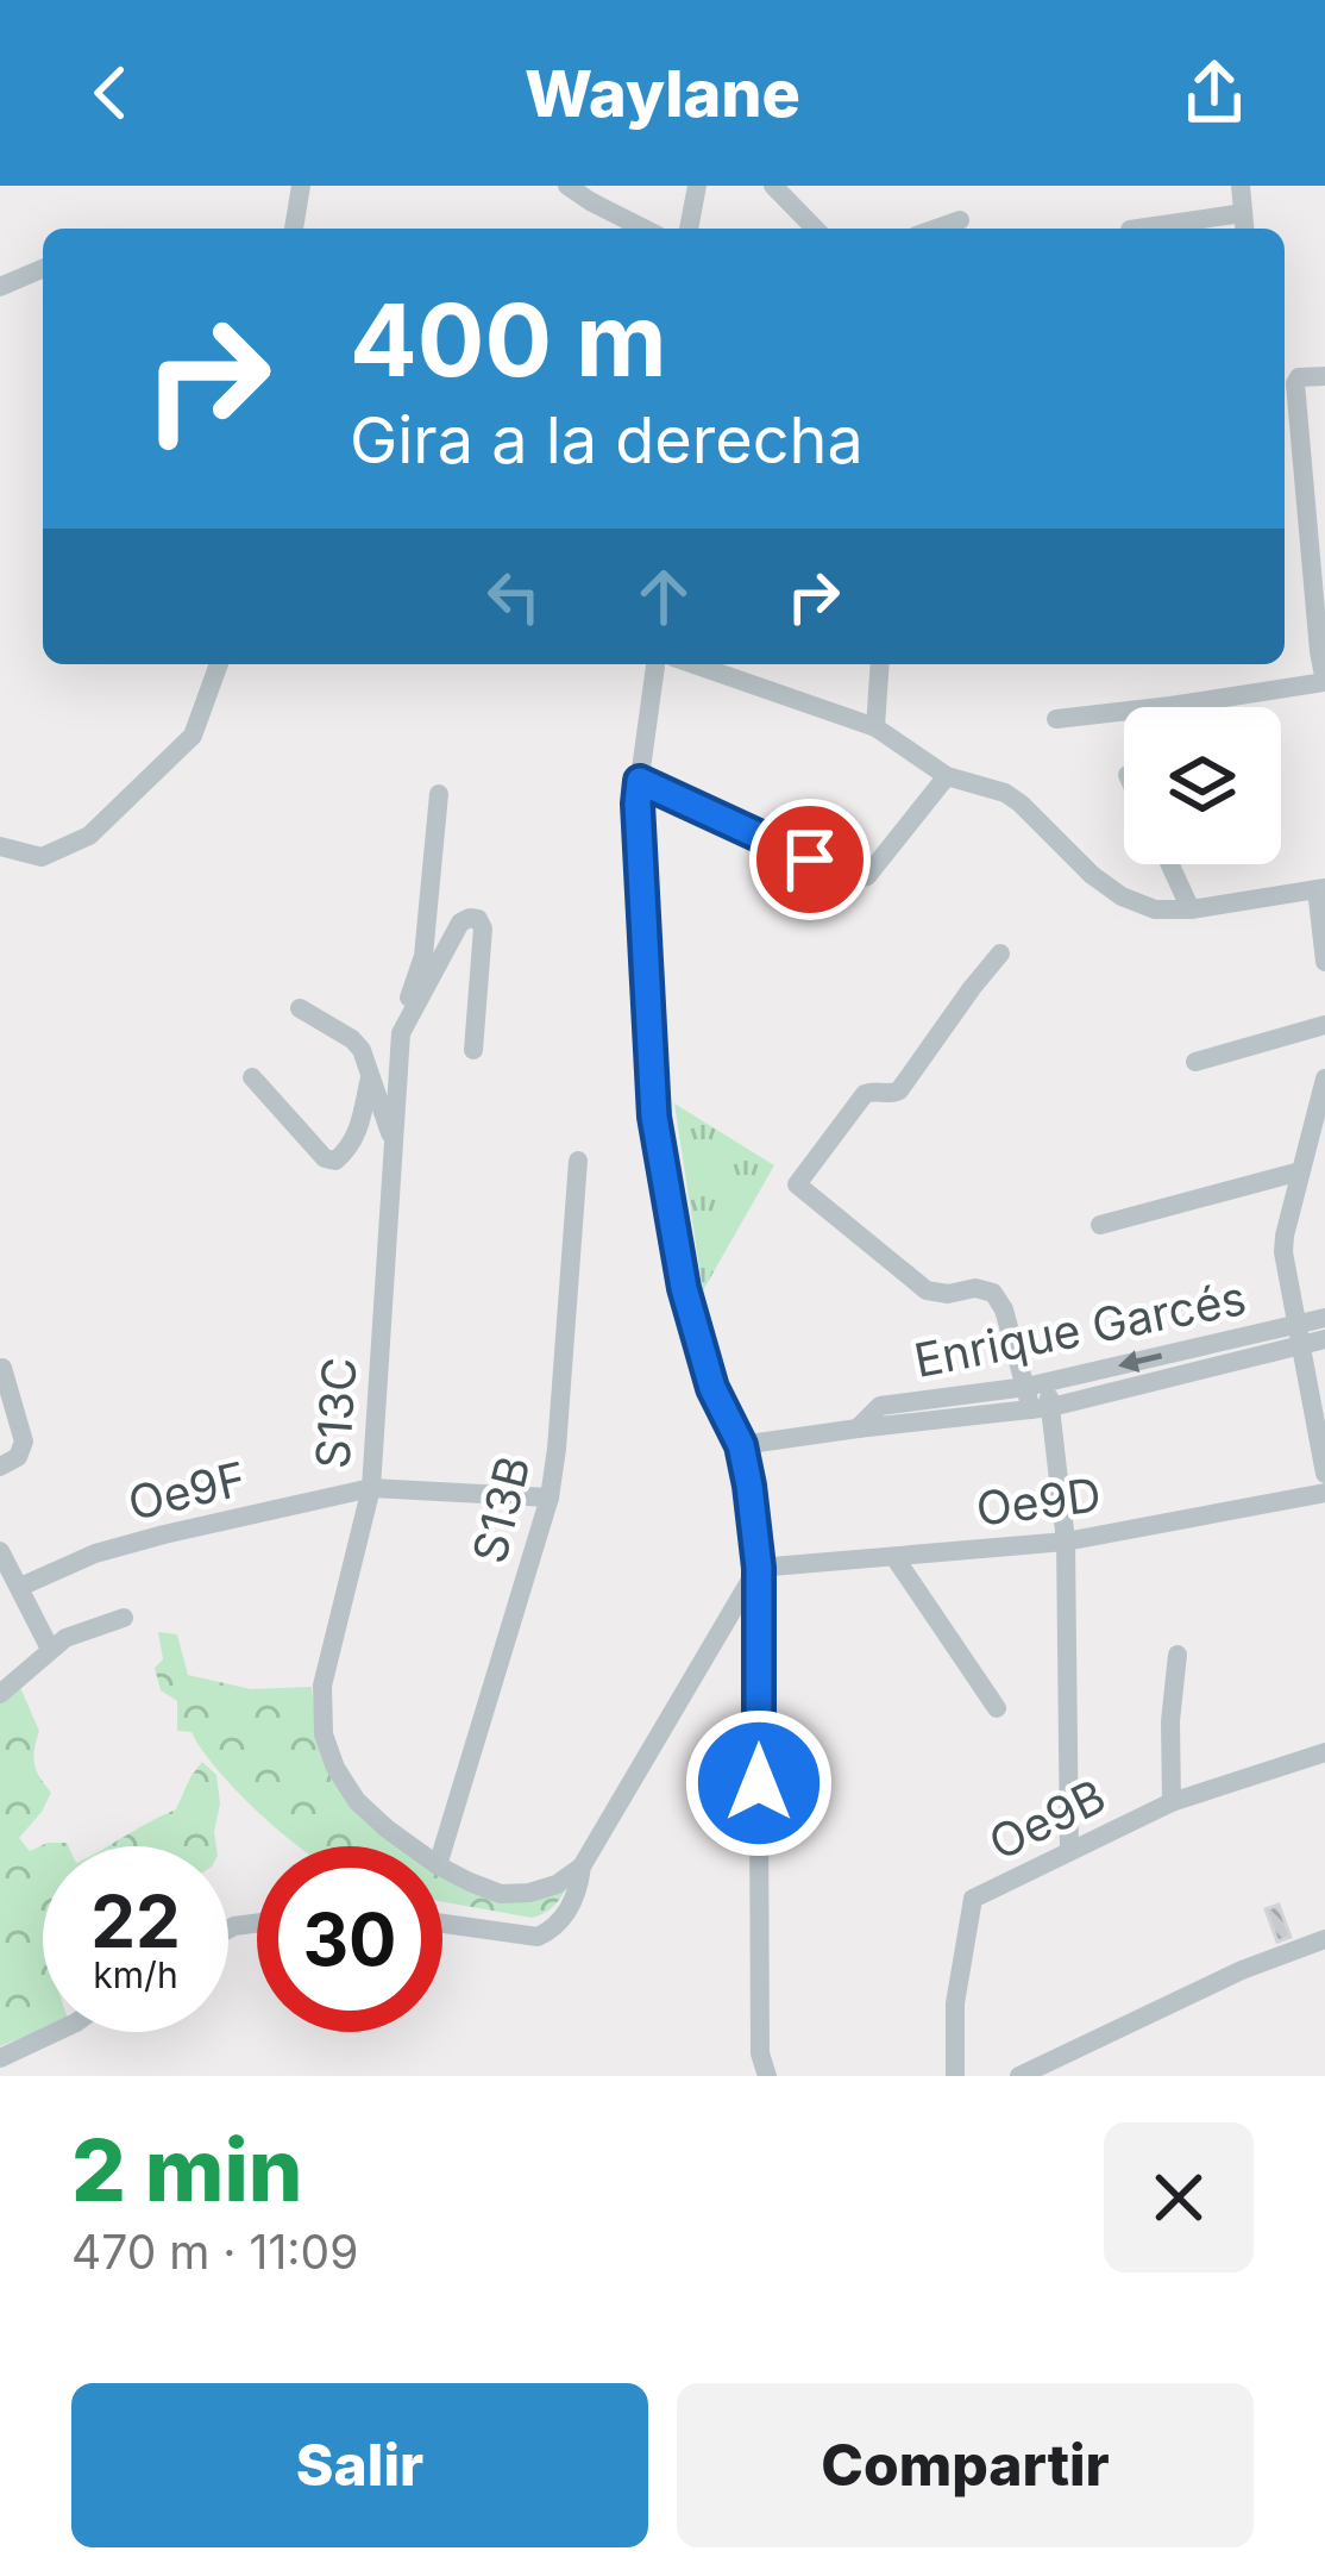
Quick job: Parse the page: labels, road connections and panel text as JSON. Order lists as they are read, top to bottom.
{
  "streets": {
    "street": [
      "Enrique Garcés",
      "S13C",
      "Oe9F",
      "Oe9D",
      "S13B",
      "Oe9B"
    ]
  },
  "crossings": [
    ["S13C", "Oe9F"],
    ["Oe9F", "S13B"]
  ],
  "page": {
    "header": "Waylane",
    "turn": ["400 m", "Gira a la derecha"],
    "speed": "22 km/h",
    "limit": "30",
    "heading": ["2 min", "470 m · 11:09"],
    "buttons": ["Salir", "Compartir"]
  }
}
